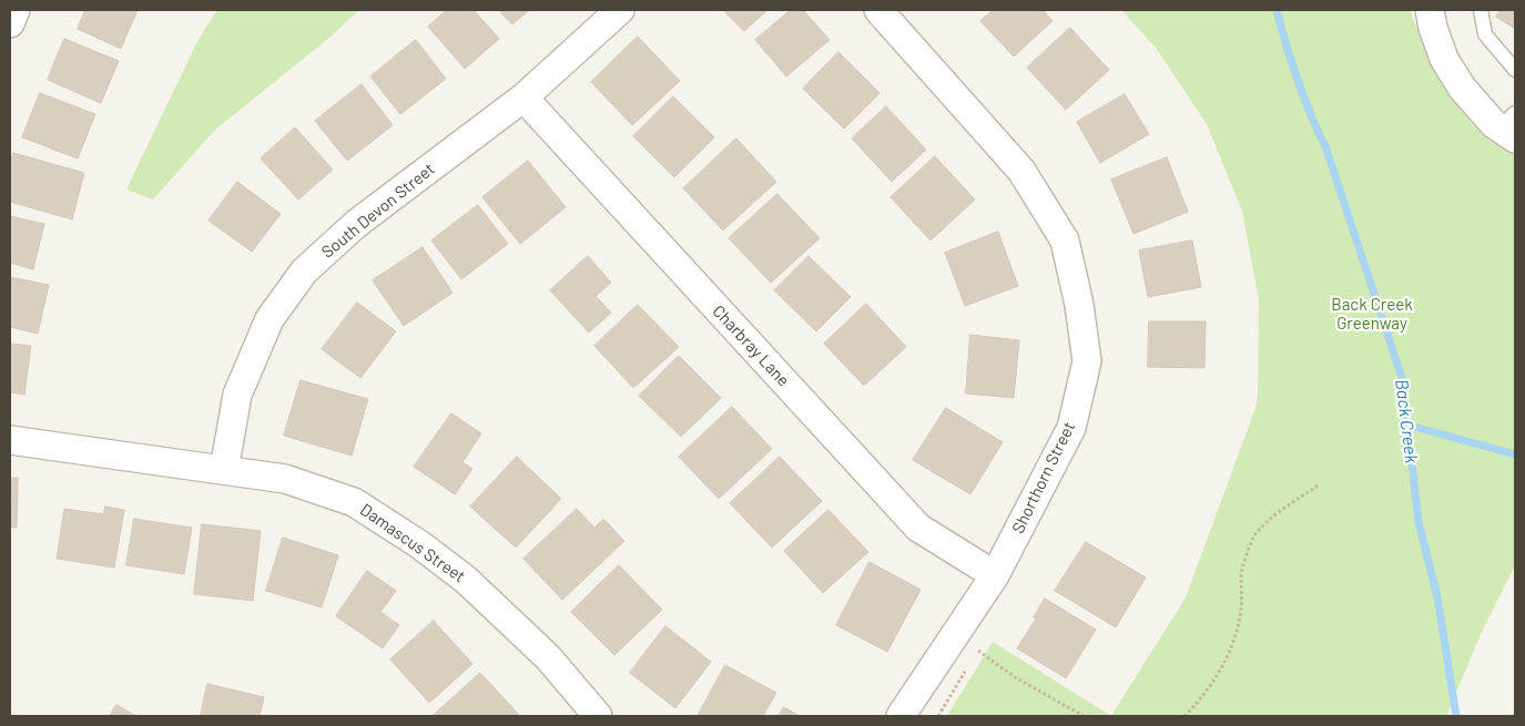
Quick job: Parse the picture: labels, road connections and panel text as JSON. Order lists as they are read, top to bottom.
{
  "streets": {
    "street": [
      "South Devon Street",
      "Charbray Lane",
      "Shorthorn Street",
      "Damascus Street"
    ]
  },
  "crossings": [
    ["South Devon Street", "Charbray Lane"],
    ["South Devon Street", "Damascus Street"],
    ["Charbray Lane", "Shorthorn Street"]
  ],
  "water": ["Back Creek"],
  "parks": ["Back Creek Greenway"]
}
